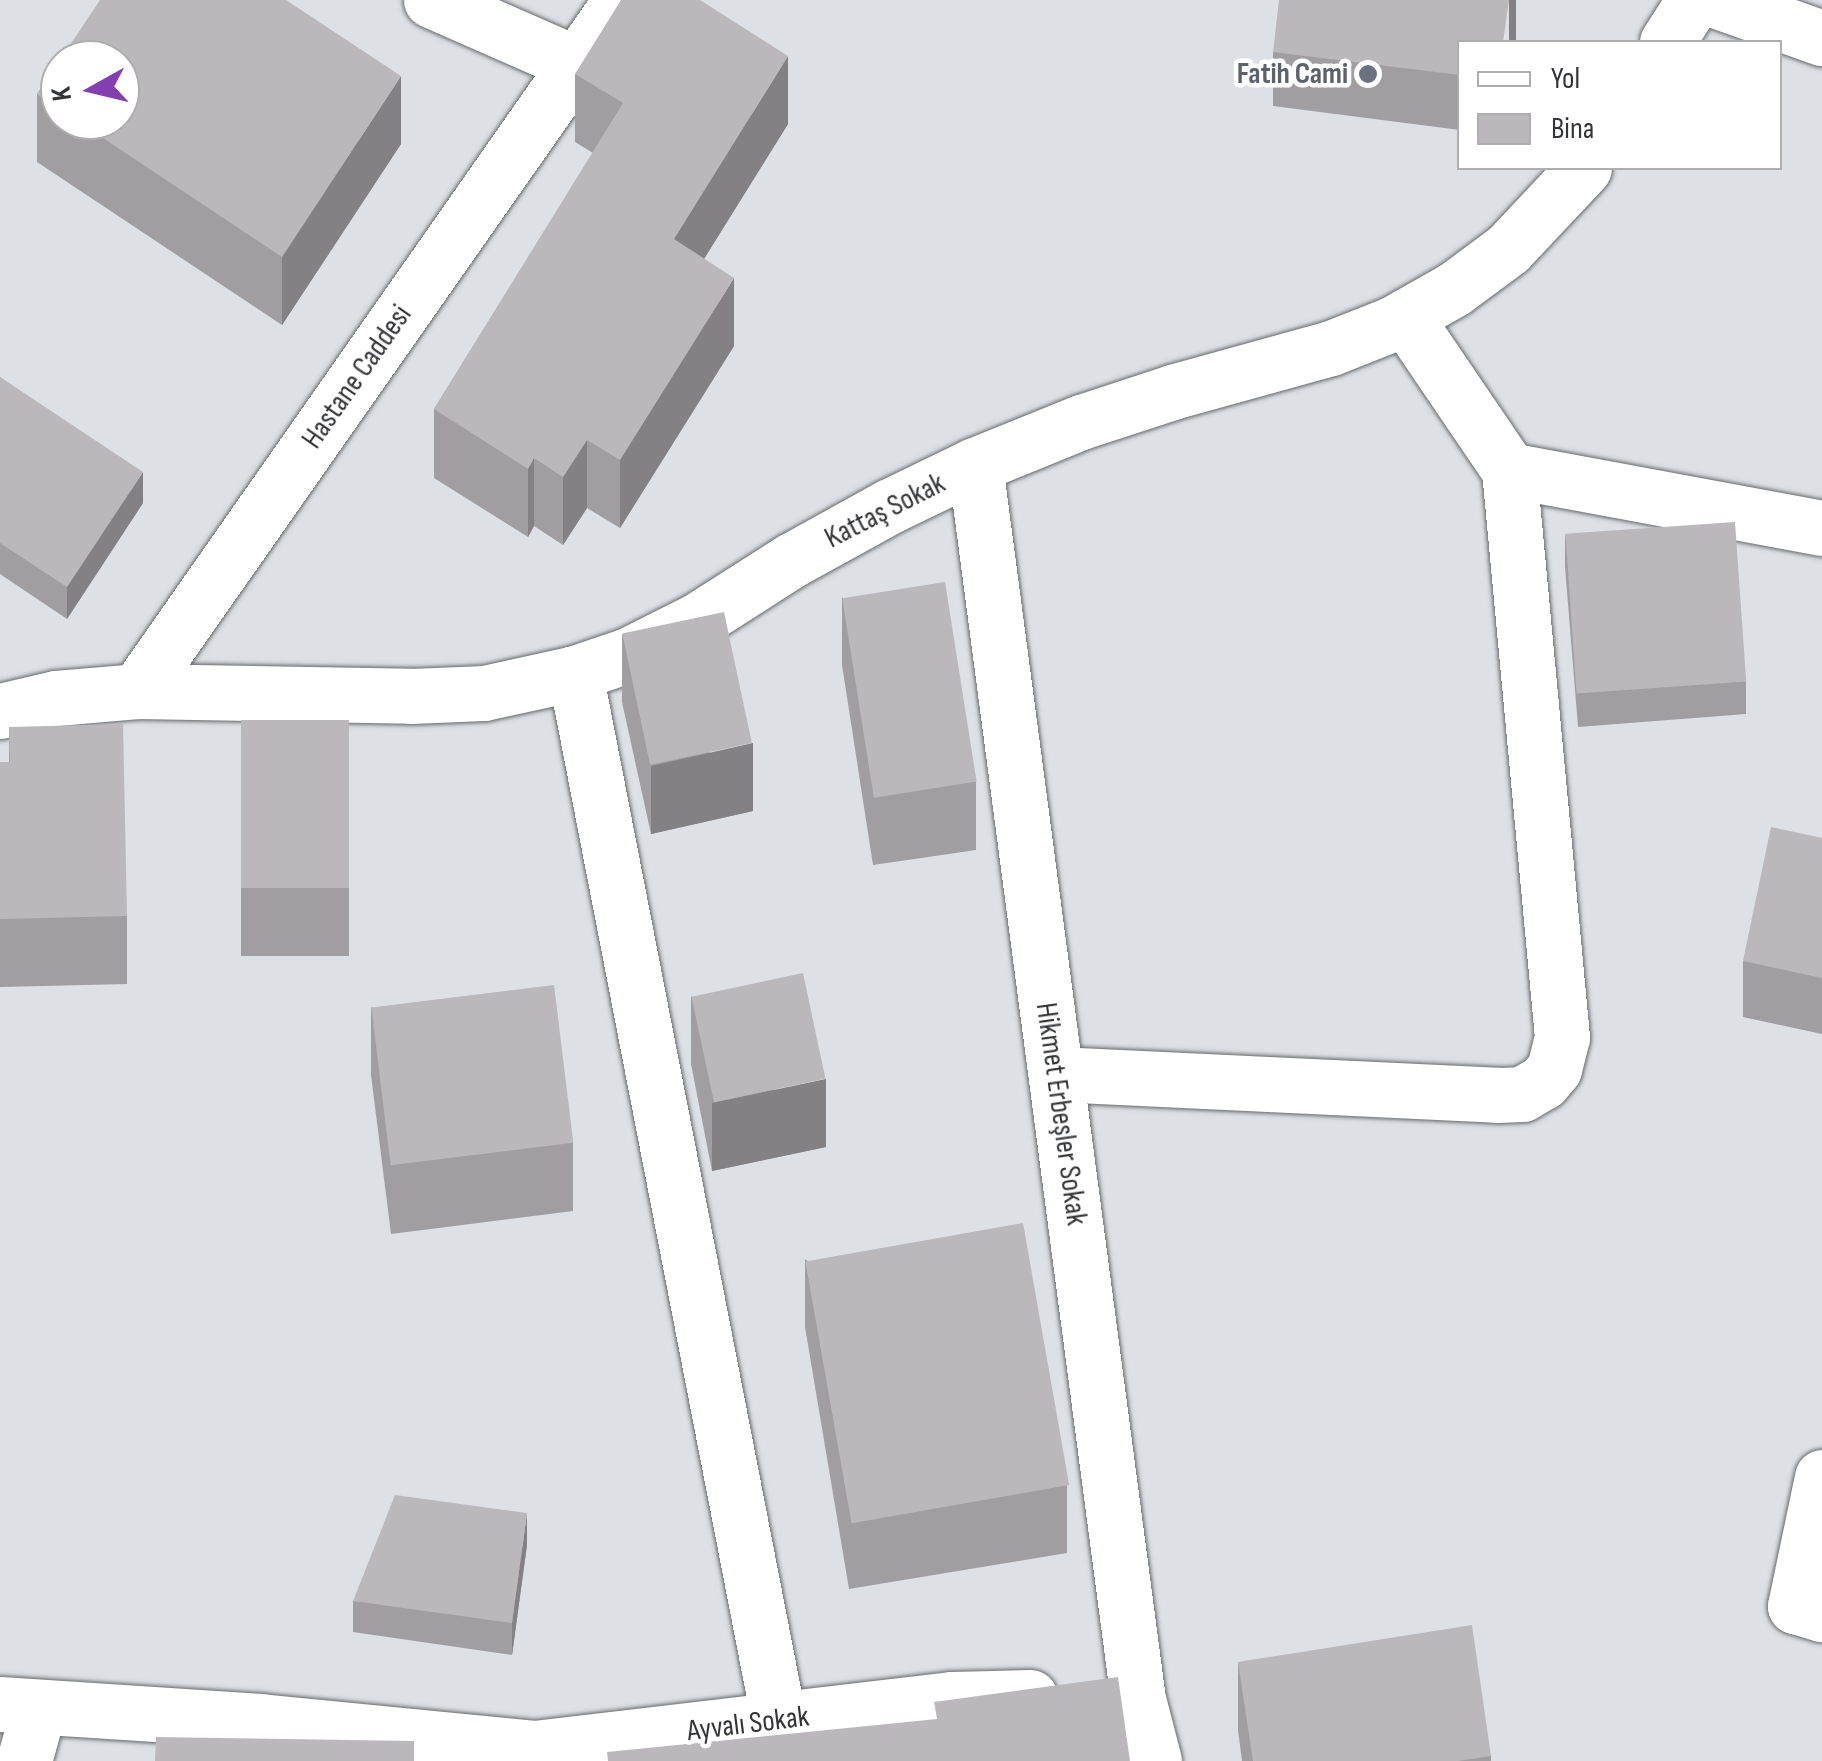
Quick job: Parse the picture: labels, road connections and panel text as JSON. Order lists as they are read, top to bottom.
{
  "streets": {
    "street": [
      "Hastane Caddesi",
      "Kattaş Sokak",
      "Hikmet Erbeşler Sokak",
      "Ayvalı Sokak"
    ]
  },
  "crossings": [
    ["Hastane Caddesi", "Kattaş Sokak"],
    ["Kattaş Sokak", "Hikmet Erbeşler Sokak"],
    ["Hikmet Erbeşler Sokak", "Ayvalı Sokak"]
  ],
  "places": ["Fatih Cami"],
  "legend": ["Yol", "Bina"],
  "north": "left"
}
